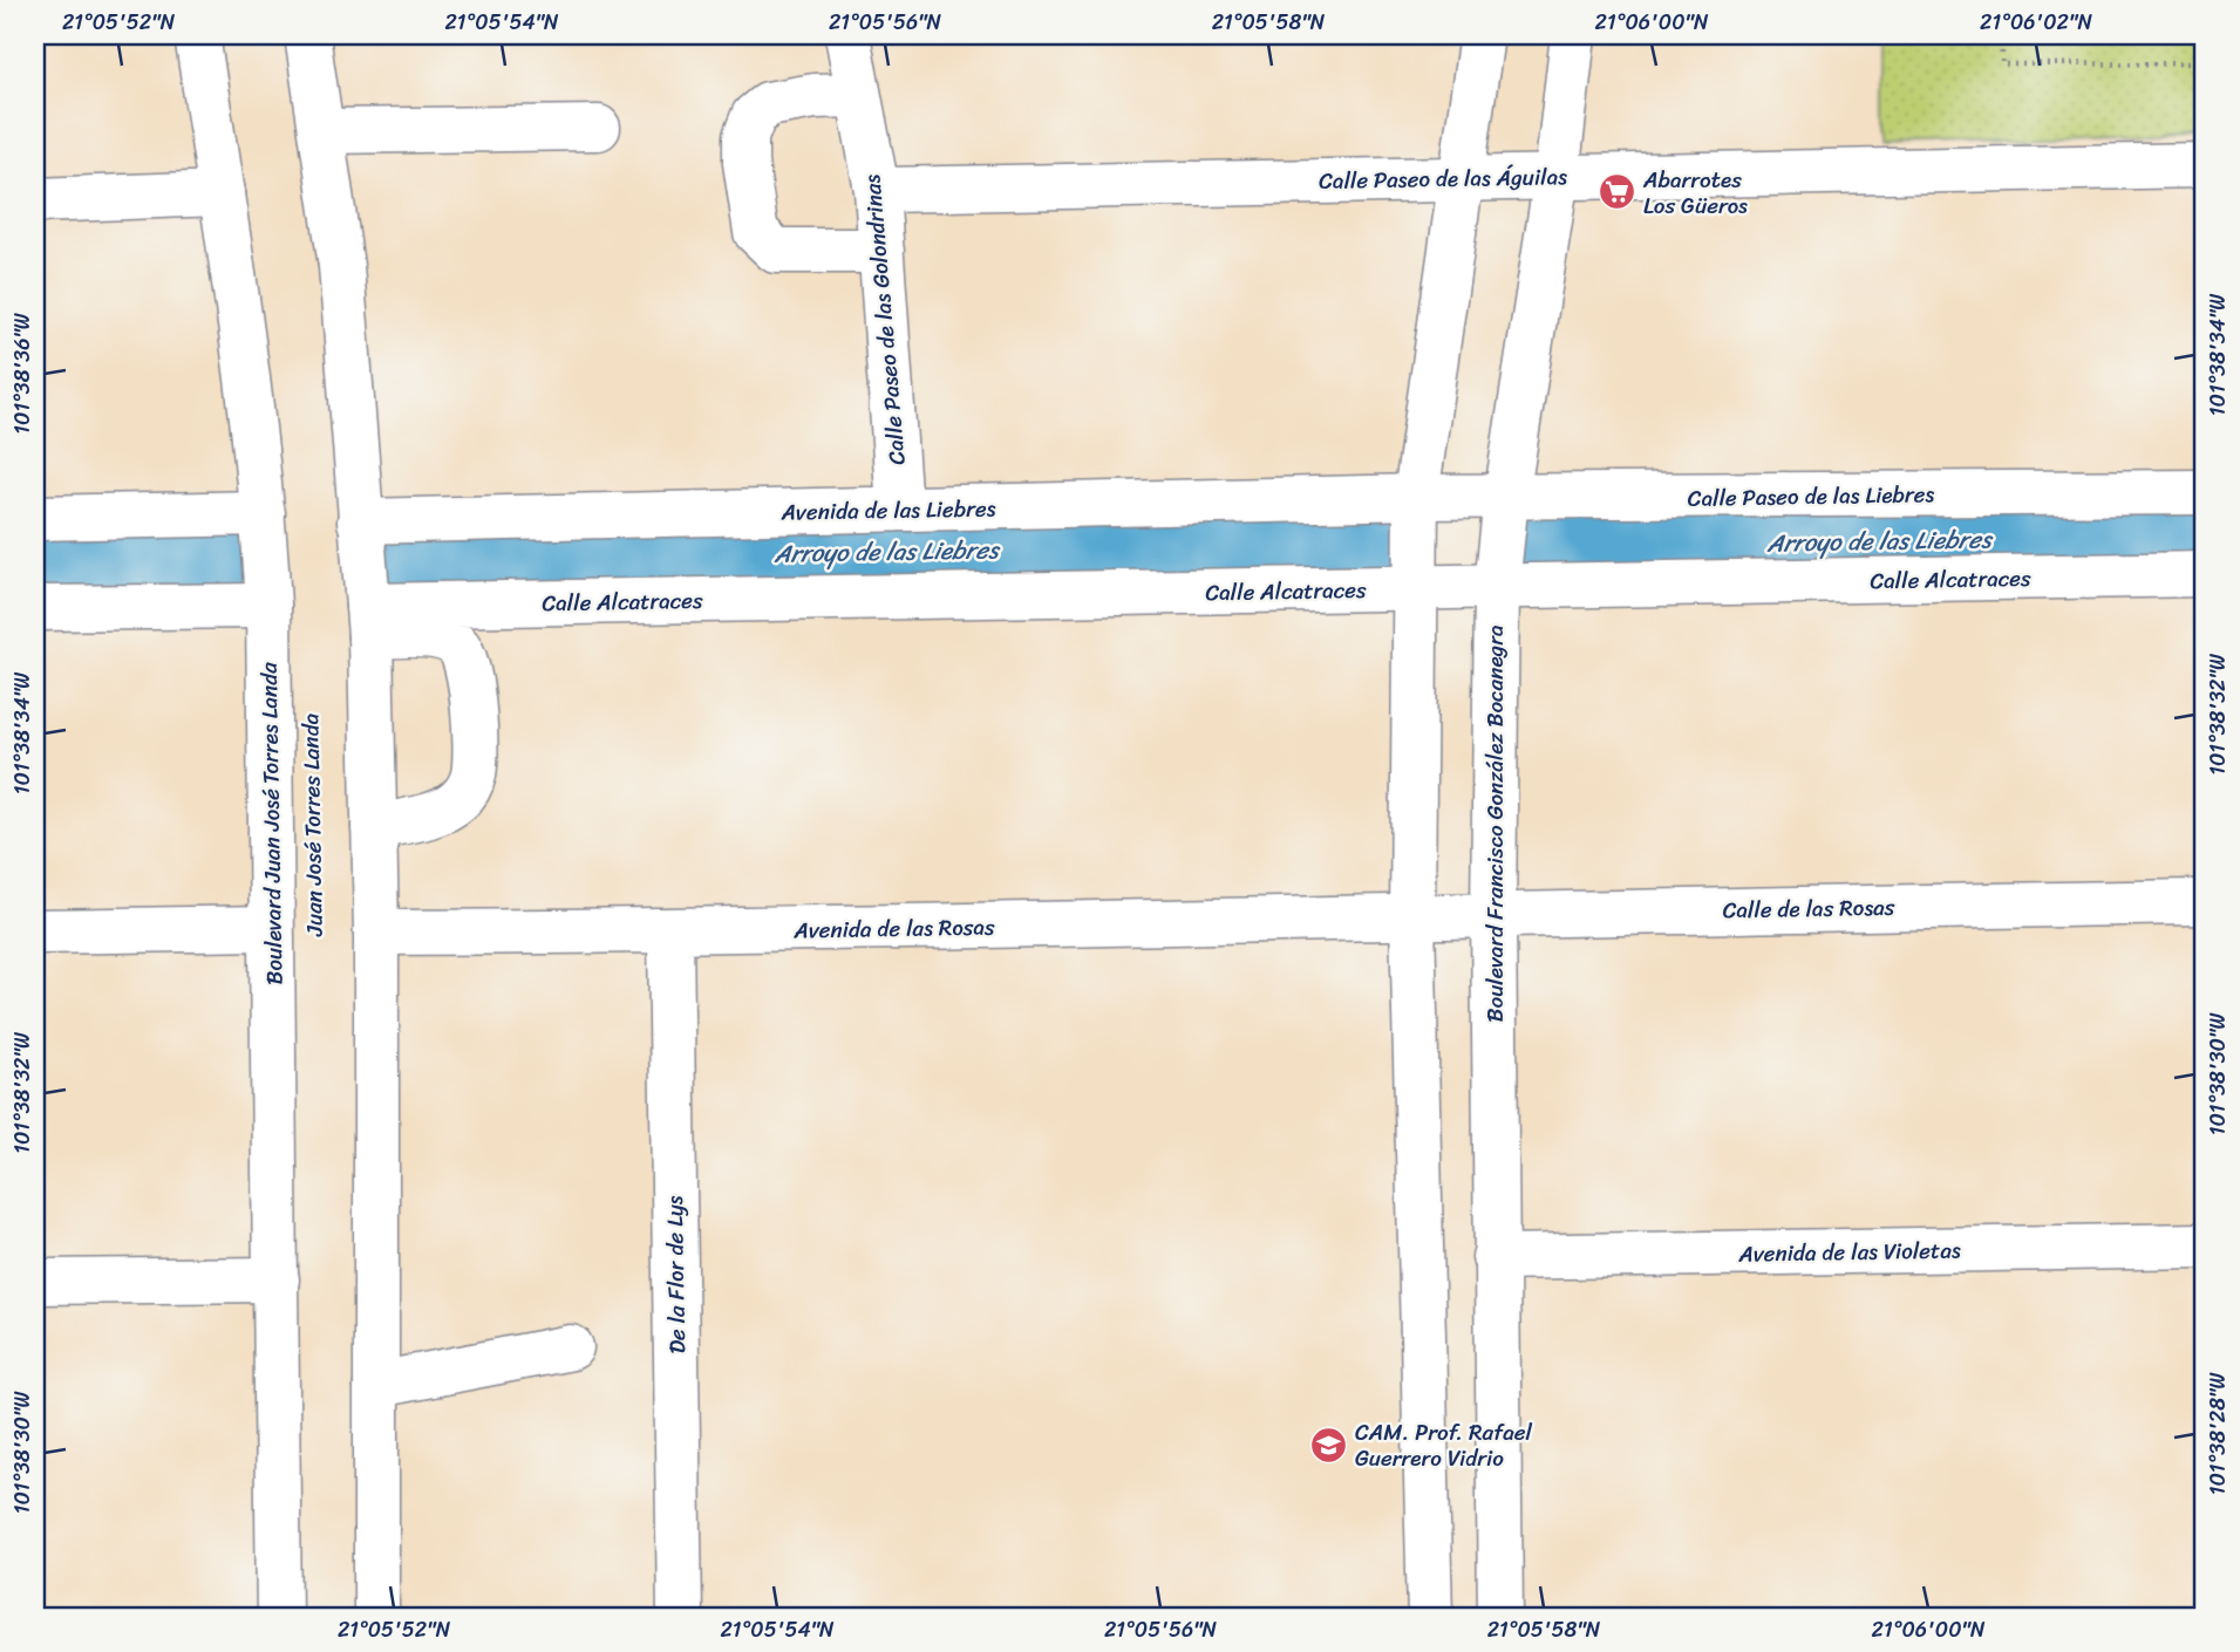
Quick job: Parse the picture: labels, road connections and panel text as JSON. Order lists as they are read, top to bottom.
{
  "streets": {
    "street": [
      "Calle Paseo de las Águilas",
      "Calle Paseo de las Golondrinas",
      "Calle Paseo de las Liebres",
      "Avenida de las Liebres",
      "Calle Alcatraces",
      "Boulevard Juan José Torres Landa",
      "Boulevard Francisco González Bocanegra",
      "Calle de las Rosas",
      "Avenida de las Rosas",
      "Avenida de las Violetas",
      "De la Flor de Lys"
    ]
  },
  "crossings": [
    ["Calle Paseo de las Águilas", "Calle Paseo de las Golondrinas"],
    ["Calle Paseo de las Águilas", "Boulevard Francisco González Bocanegra"],
    ["Calle Paseo de las Golondrinas", "Avenida de las Liebres"],
    ["Calle Paseo de las Liebres", "Avenida de las Liebres"],
    ["Calle Paseo de las Liebres", "Boulevard Francisco González Bocanegra"],
    ["Calle Alcatraces", "Boulevard Francisco González Bocanegra"],
    ["Boulevard Francisco González Bocanegra", "Calle de las Rosas"],
    ["Boulevard Francisco González Bocanegra", "Avenida de las Violetas"],
    ["Calle de las Rosas", "Avenida de las Rosas"],
    ["Avenida de las Rosas", "De la Flor de Lys"]
  ],
  "water": ["Arroyo de las Liebres"],
  "places": {
    "supermarket": ["Abarrotes Los Güeros"],
    "school or university": ["CAM. Prof. Rafael Guerrero Vidrio"]
  },
  "coordinates": [
    "21°05'52\"N",
    "21°05'54\"N",
    "21°05'56\"N",
    "21°05'58\"N",
    "21°06'00\"N",
    "21°06'02\"N",
    "101°38'34\"W",
    "101°38'36\"W",
    "101°38'32\"W",
    "101°38'30\"W",
    "101°38'28\"W"
  ]
}
